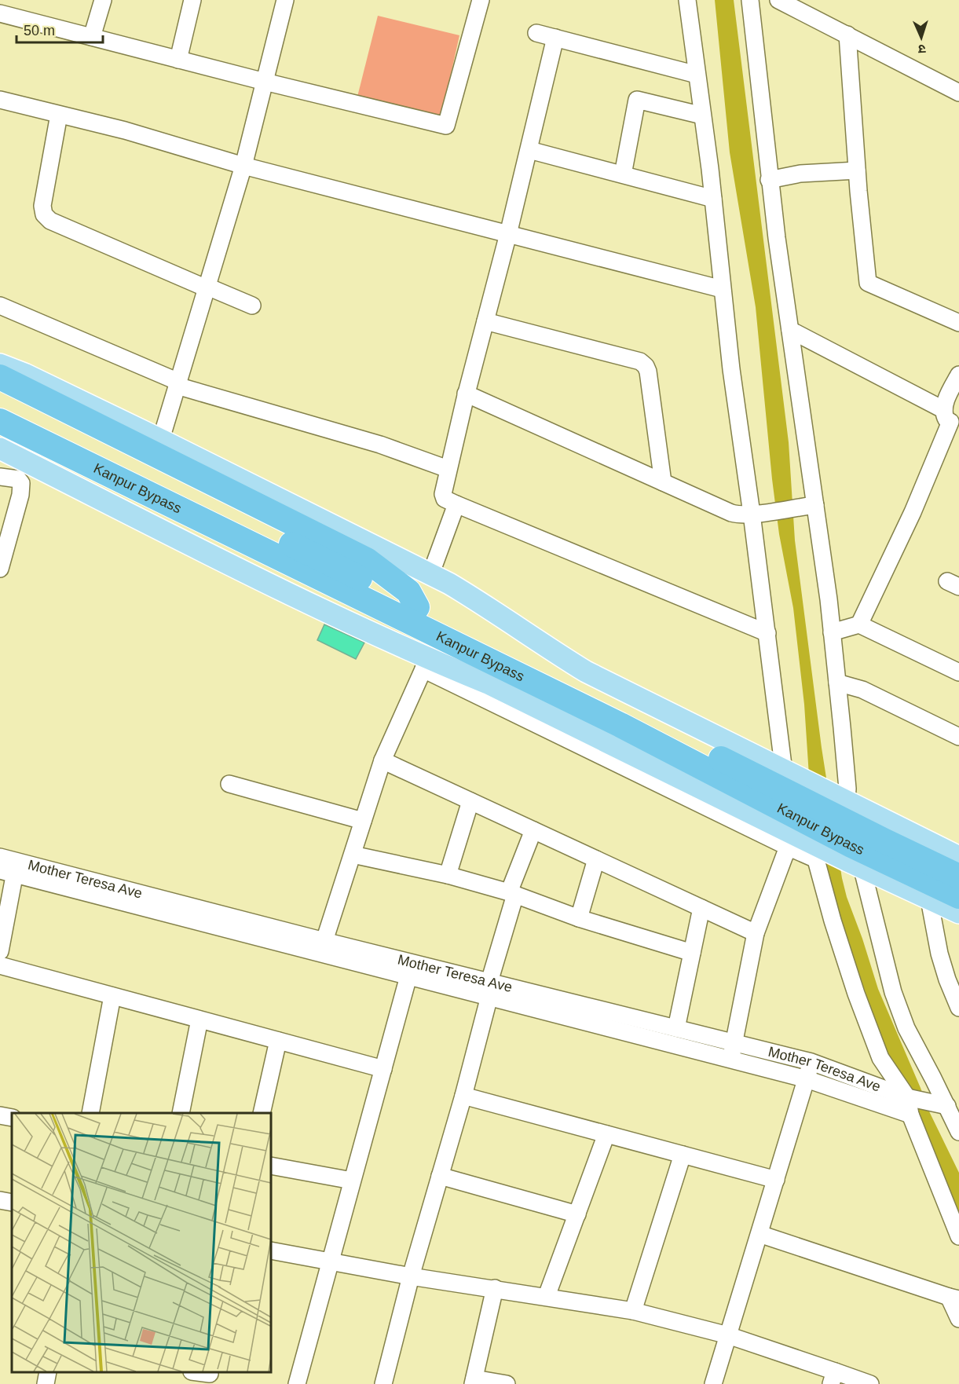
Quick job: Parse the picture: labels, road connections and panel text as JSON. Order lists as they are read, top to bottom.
{
  "streets": {
    "highway": ["Kanpur Bypass"],
    "street": ["Mother Teresa Ave"]
  },
  "scale_bar": "50 m",
  "north": "bottom"
}
